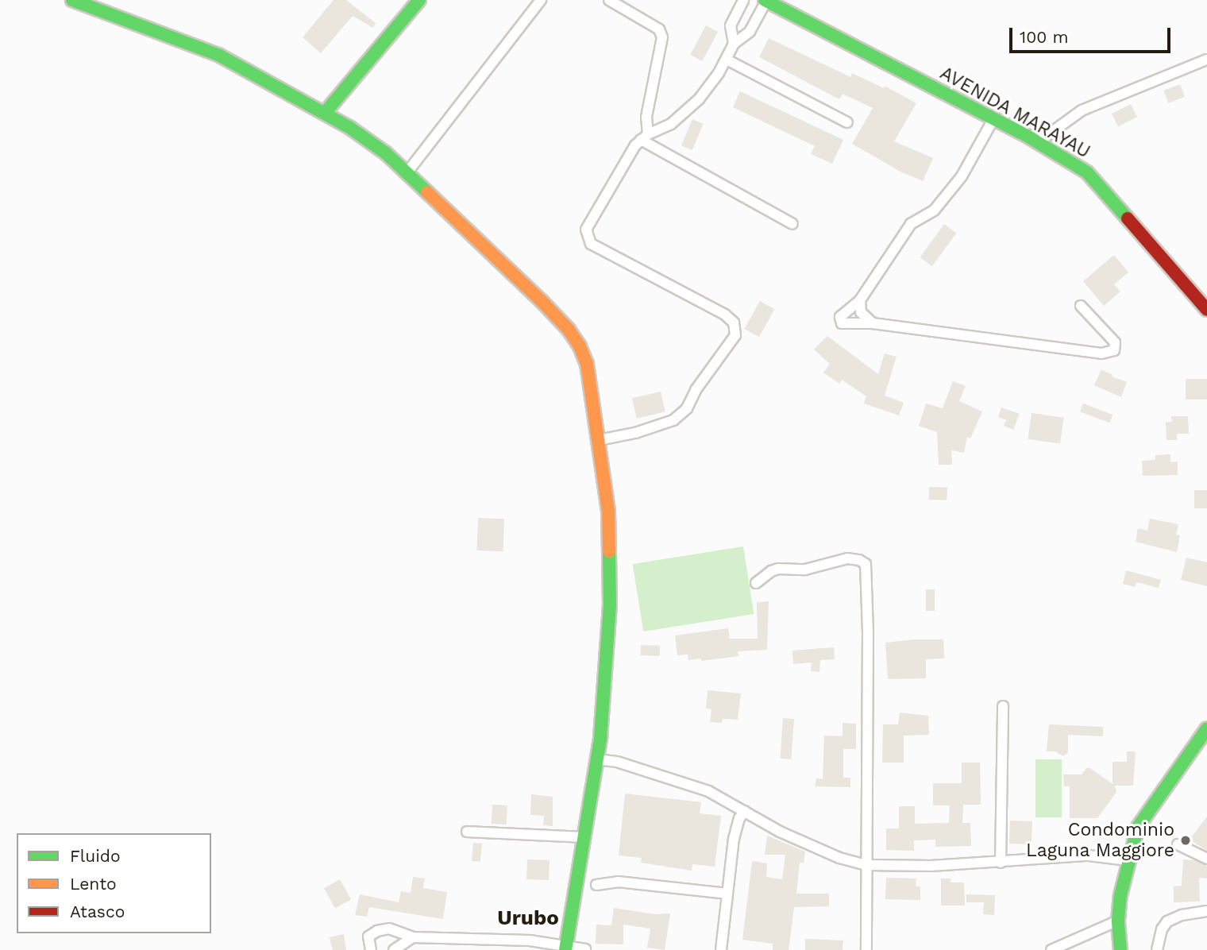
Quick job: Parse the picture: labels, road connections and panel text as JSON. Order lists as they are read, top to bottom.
{
  "streets": {
    "street": ["AVENIDA MARAYAU"]
  },
  "districts": ["Urubo"],
  "places": ["Condominio Laguna Maggiore"],
  "legend": ["Fluido", "Lento", "Atasco"],
  "scale_bar": "100 m"
}
